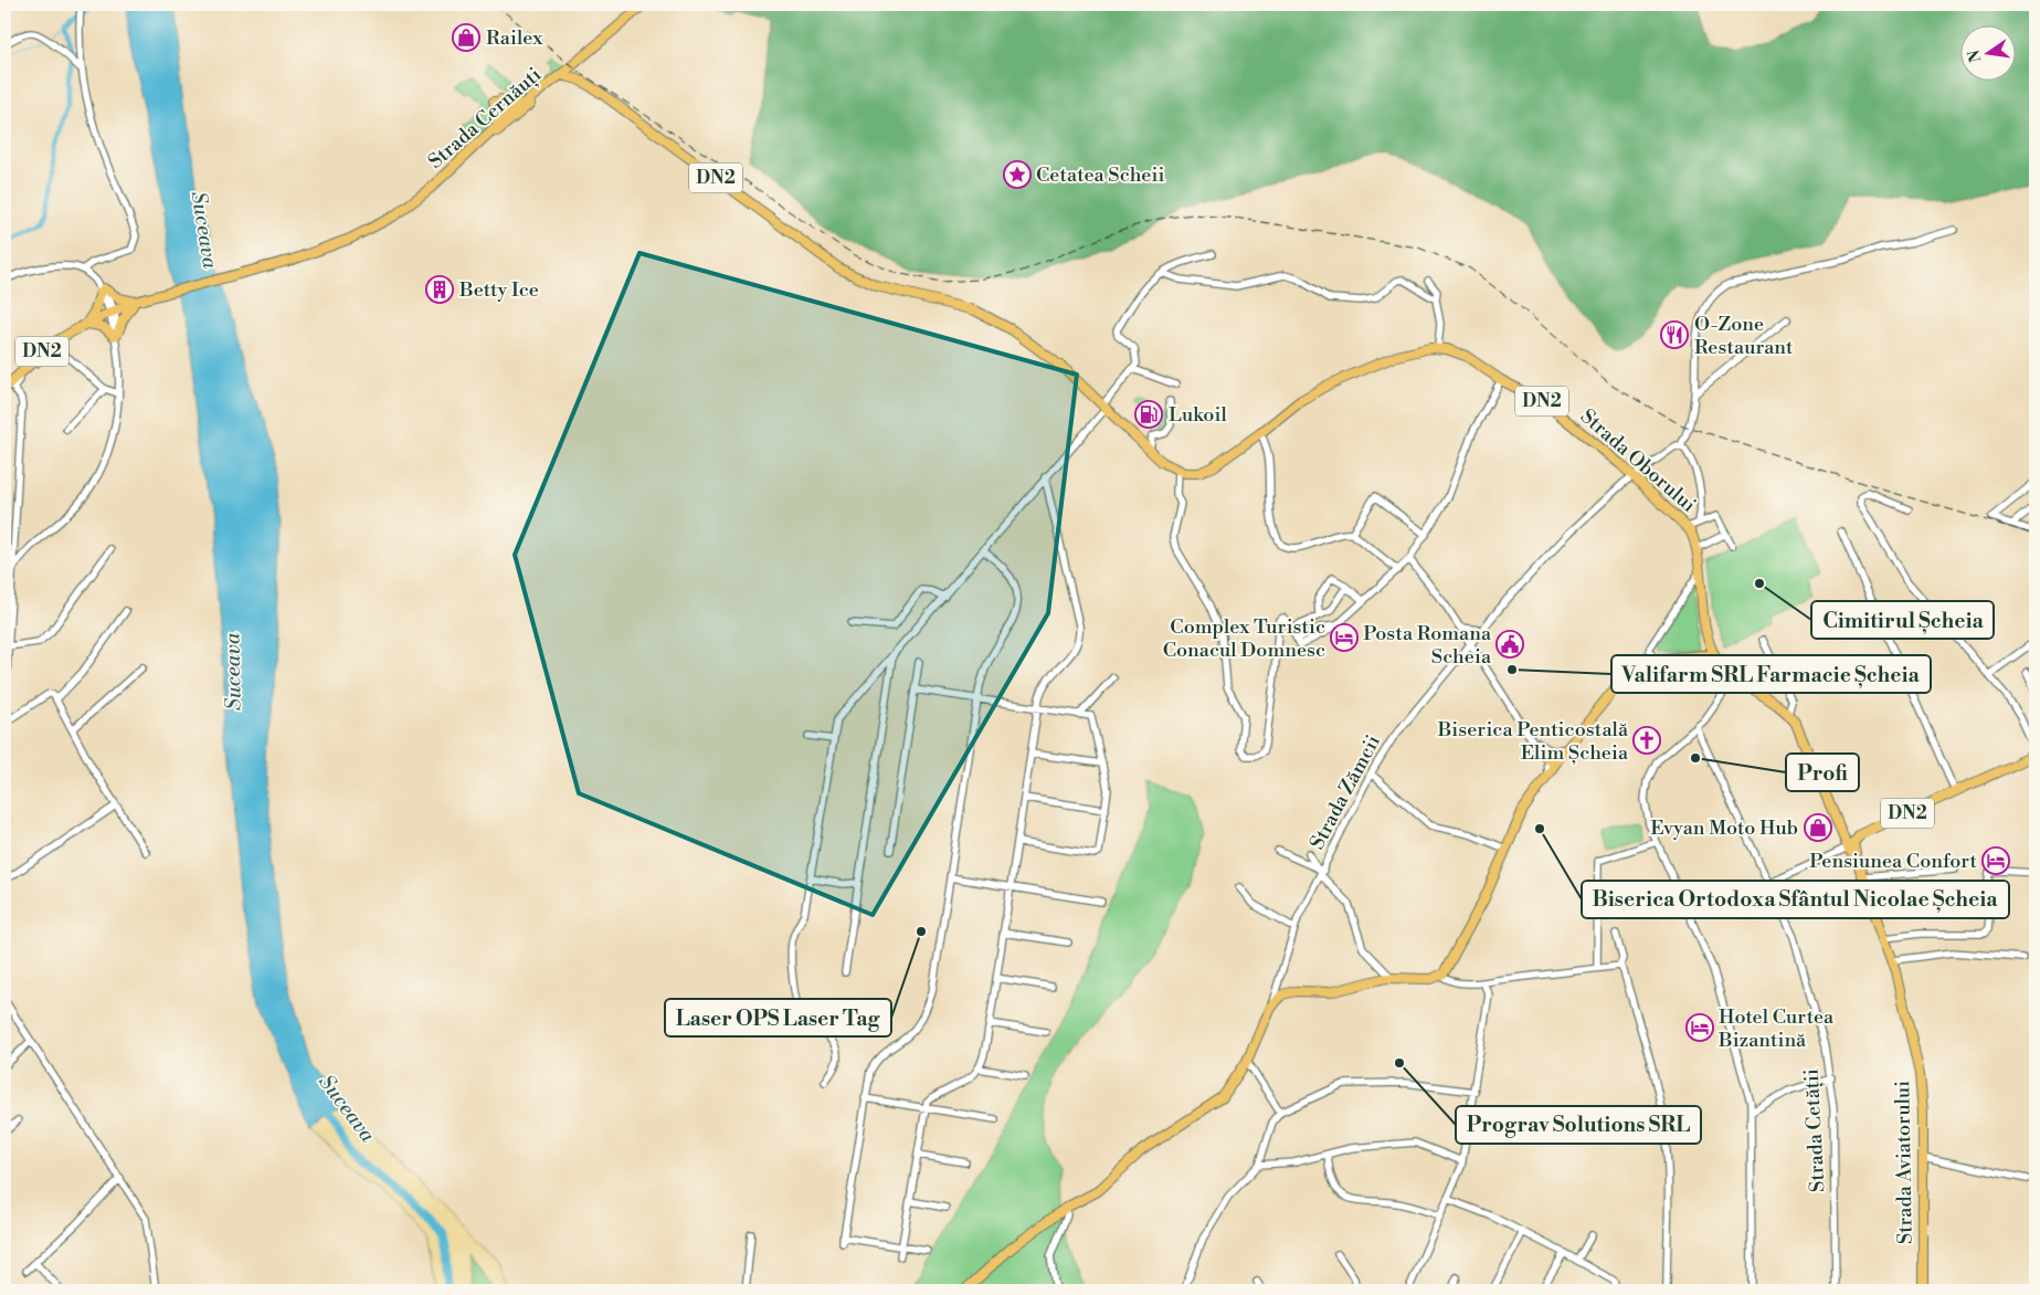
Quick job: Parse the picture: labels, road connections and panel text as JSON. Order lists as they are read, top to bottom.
{
  "streets": {
    "main road": [
      "Strada Cernăuți",
      "DN2",
      "Strada Oborului",
      "Strada Zămcii",
      "Strada Aviatorului"
    ],
    "street": ["Strada Cetății"]
  },
  "crossings": [
    ["Strada Cernăuți", "DN2"],
    ["DN2", "Strada Oborului"],
    ["DN2", "Strada Aviatorului"],
    ["Strada Oborului", "Strada Zămcii"]
  ],
  "water": ["Suceava"],
  "places": {
    "shop": ["Railex", "Evyan Moto Hub"],
    "place": ["Cetatea Scheii"],
    "building": ["Betty Ice"],
    "restaurant": ["O-Zone Restaurant"],
    "fuel station": ["Lukoil"],
    "other": [
      "Cimitirul Șcheia",
      "Valifarm SRL Farmacie Șcheia",
      "Profi",
      "Biserica Ortodoxa Sfântul Nicolae Șcheia",
      "Laser OPS Laser Tag",
      "Prograv Solutions SRL"
    ],
    "hotel": ["Complex Turistic Conacul Domnesc", "Pensiunea Confort", "Hotel Curtea Bizantină"],
    "public building": ["Posta Romana Scheia"],
    "church": ["Biserica Penticostală Elim Șcheia"]
  },
  "north": "left"
}
